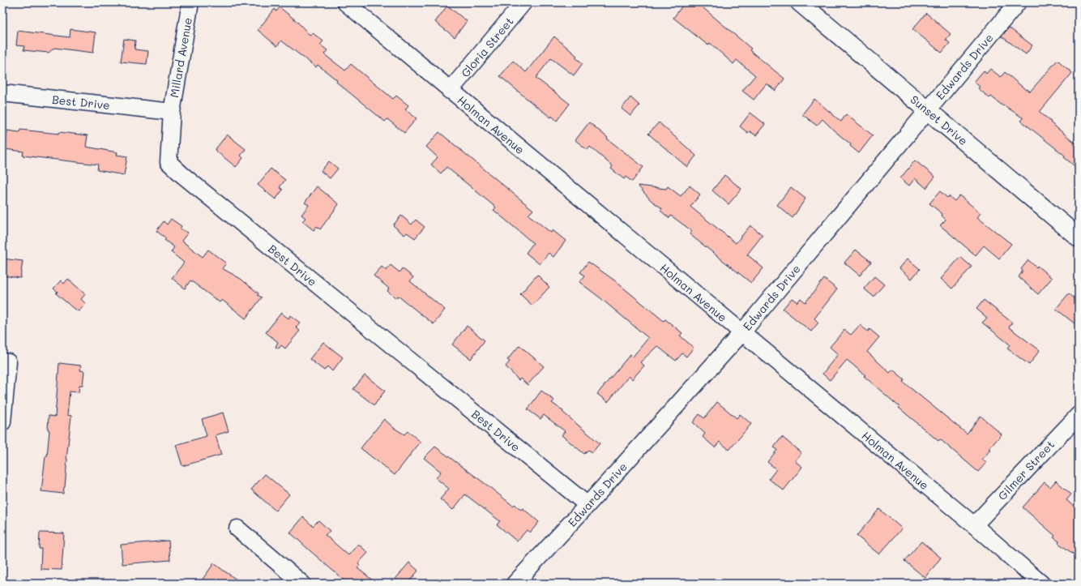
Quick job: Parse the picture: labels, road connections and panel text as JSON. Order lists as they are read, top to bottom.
{
  "streets": {
    "street": [
      "Gloria Street",
      "Millard Avenue",
      "Edwards Drive",
      "Best Drive",
      "Sunset Drive",
      "Holman Avenue",
      "Gilmer Street"
    ]
  },
  "crossings": [
    ["Gloria Street", "Holman Avenue"],
    ["Millard Avenue", "Best Drive"],
    ["Edwards Drive", "Best Drive"],
    ["Edwards Drive", "Sunset Drive"],
    ["Edwards Drive", "Holman Avenue"],
    ["Holman Avenue", "Gilmer Street"]
  ]
}
